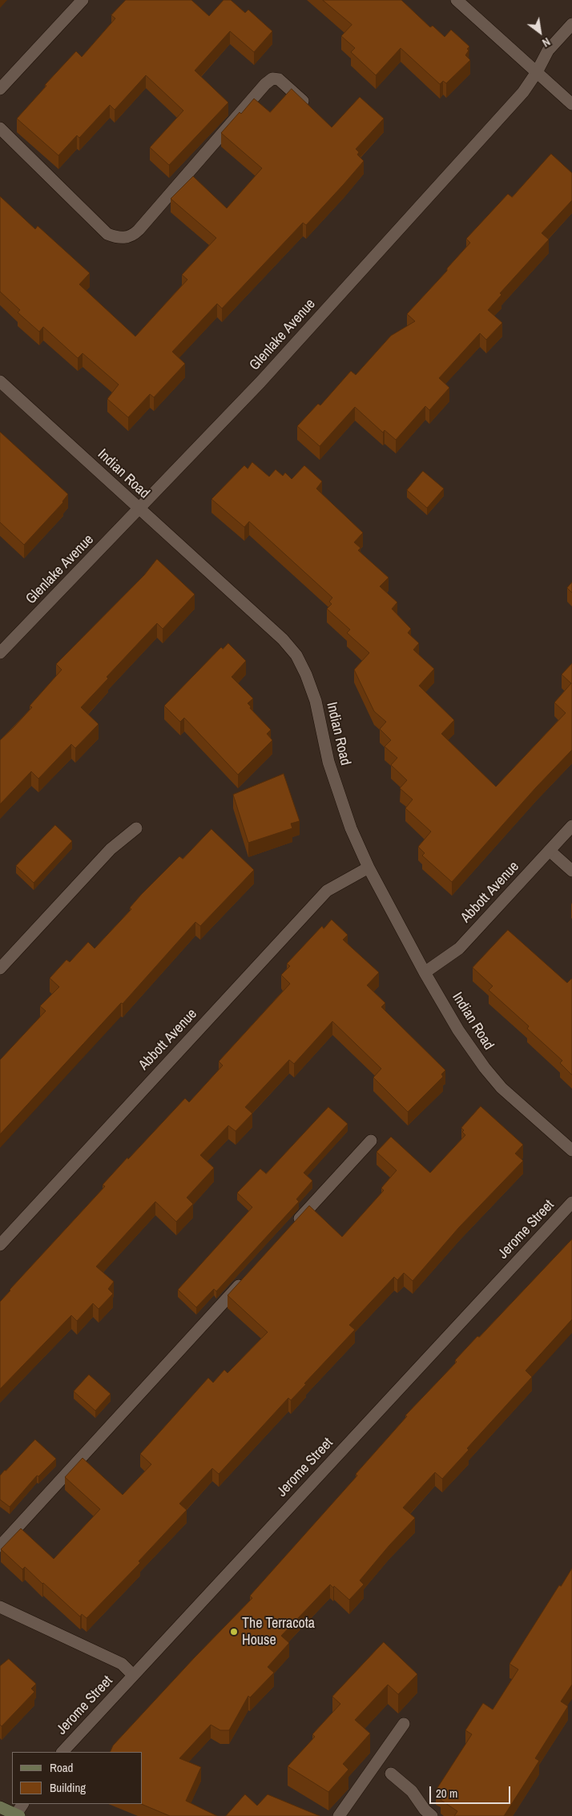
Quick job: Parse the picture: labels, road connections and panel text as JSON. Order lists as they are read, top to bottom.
{
  "streets": {
    "street": [
      "Glenlake Avenue",
      "Indian Road",
      "Abbott Avenue",
      "Jerome Street"
    ]
  },
  "crossings": [
    ["Glenlake Avenue", "Indian Road"],
    ["Indian Road", "Abbott Avenue"]
  ],
  "places": ["The Terracota House"],
  "legend": ["Road", "Building"],
  "scale_bar": "20 m",
  "north": "bottom right"
}
